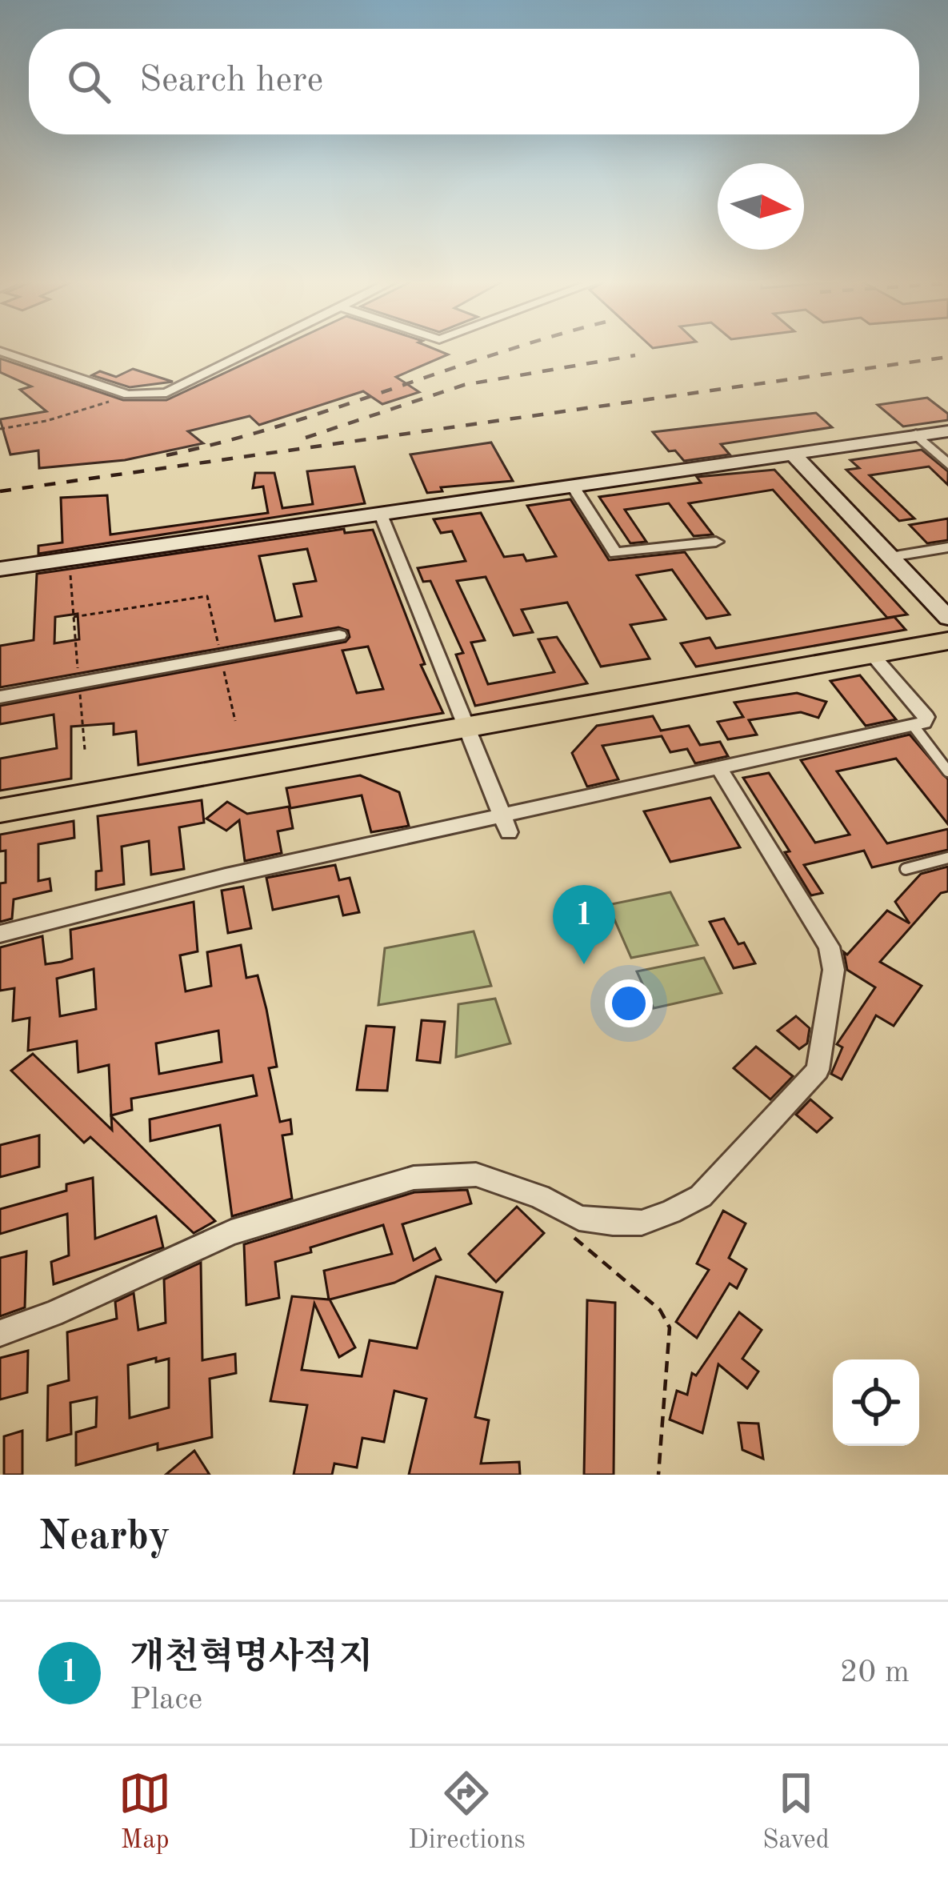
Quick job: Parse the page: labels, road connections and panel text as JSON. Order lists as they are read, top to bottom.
{
  "north": "right",
  "page": {
    "search": "Search here",
    "pins": "1",
    "heading": "Nearby",
    "list": [
      {
        "mark": "1",
        "name": "개천혁명사적지",
        "note": "Place",
        "value": "20 m"
      }
    ],
    "nav": ["Map", "Directions", "Saved"]
  }
}
